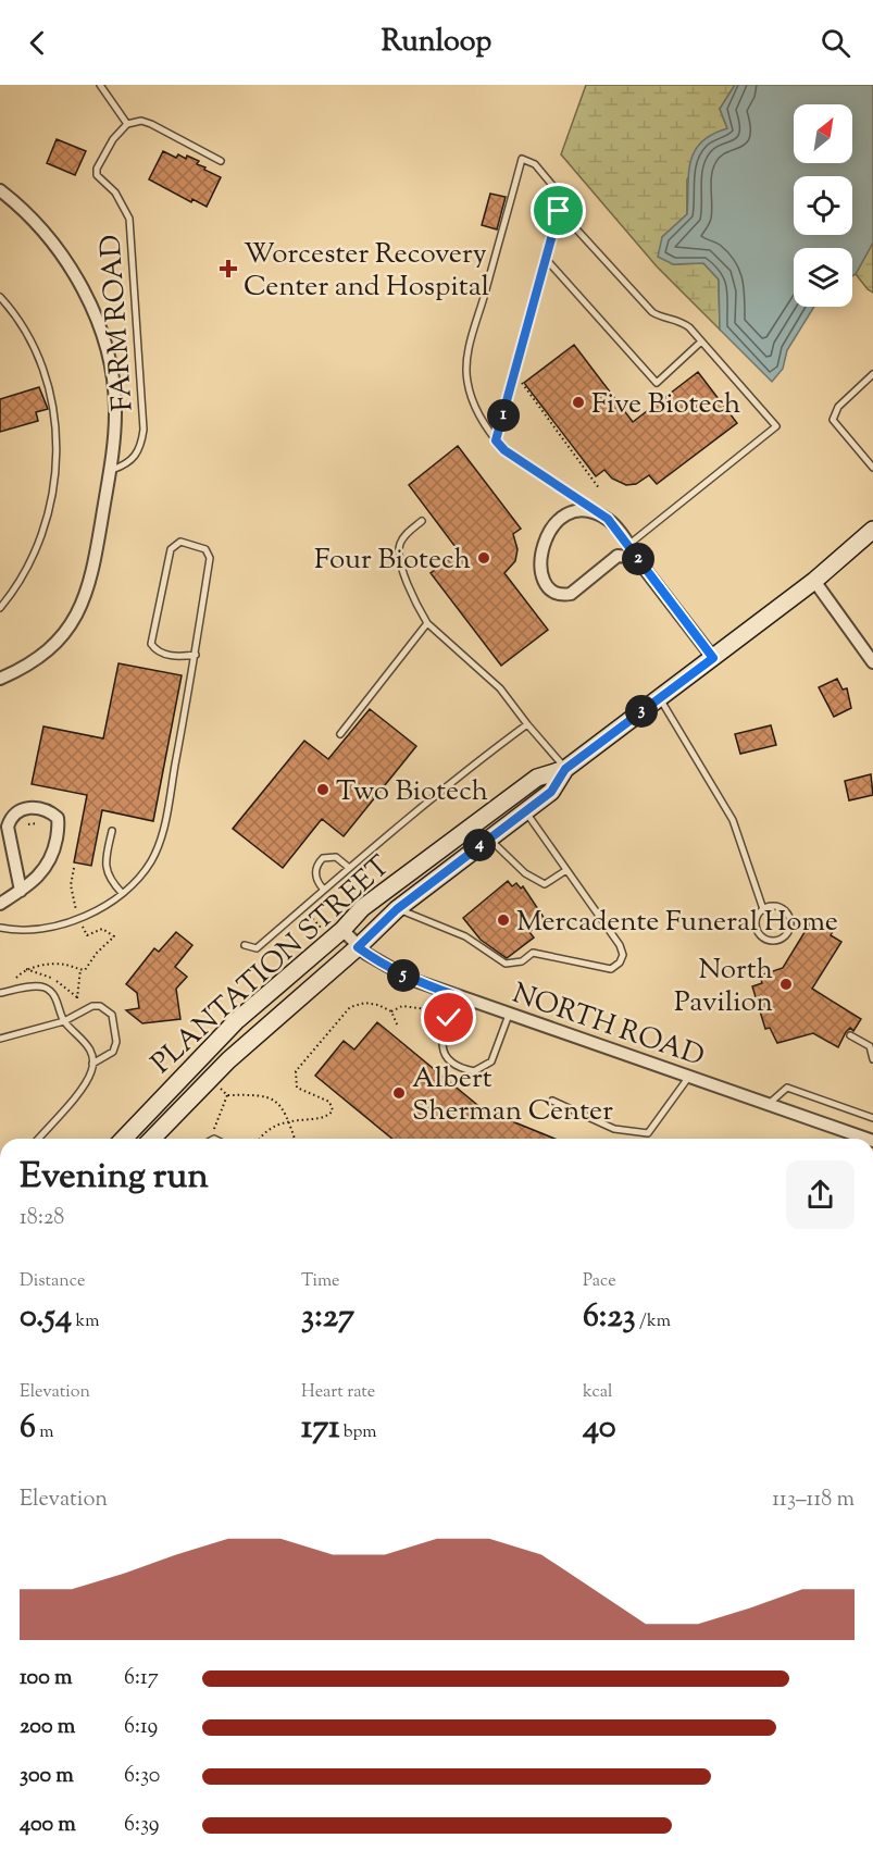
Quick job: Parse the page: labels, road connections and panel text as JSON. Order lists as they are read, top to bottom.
{
  "streets": {
    "main road": ["PLANTATION STREET"],
    "street": ["NORTH ROAD"],
    "lane": ["FARM ROAD"]
  },
  "crossings": [
    ["PLANTATION STREET", "NORTH ROAD"]
  ],
  "places": {
    "health": ["Worcester Recovery Center and Hospital"],
    "other": [
      "Five Biotech",
      "Four Biotech",
      "Two Biotech",
      "Mercadente Funeral Home",
      "North Pavilion",
      "Albert Sherman Center"
    ]
  },
  "north": "top right",
  "page": {
    "header": "Runloop",
    "pins": [
      "1",
      "2",
      "3",
      "4",
      "5"
    ],
    "heading": ["Evening run", "18:28"],
    "stats": [
      ["Distance", "0.54 km"],
      ["Time", "3:27"],
      ["Pace", "6:23 /km"],
      ["Elevation", "6 m"],
      ["Heart rate", "171 bpm"],
      ["kcal", "40"]
    ],
    "chart": ["Elevation", "113–118 m"],
    "list": [
      {
        "name": "100 m",
        "note": "6:17"
      },
      {
        "name": "200 m",
        "note": "6:19"
      },
      {
        "name": "300 m",
        "note": "6:30"
      },
      {
        "name": "400 m",
        "note": "6:39"
      }
    ]
  }
}
